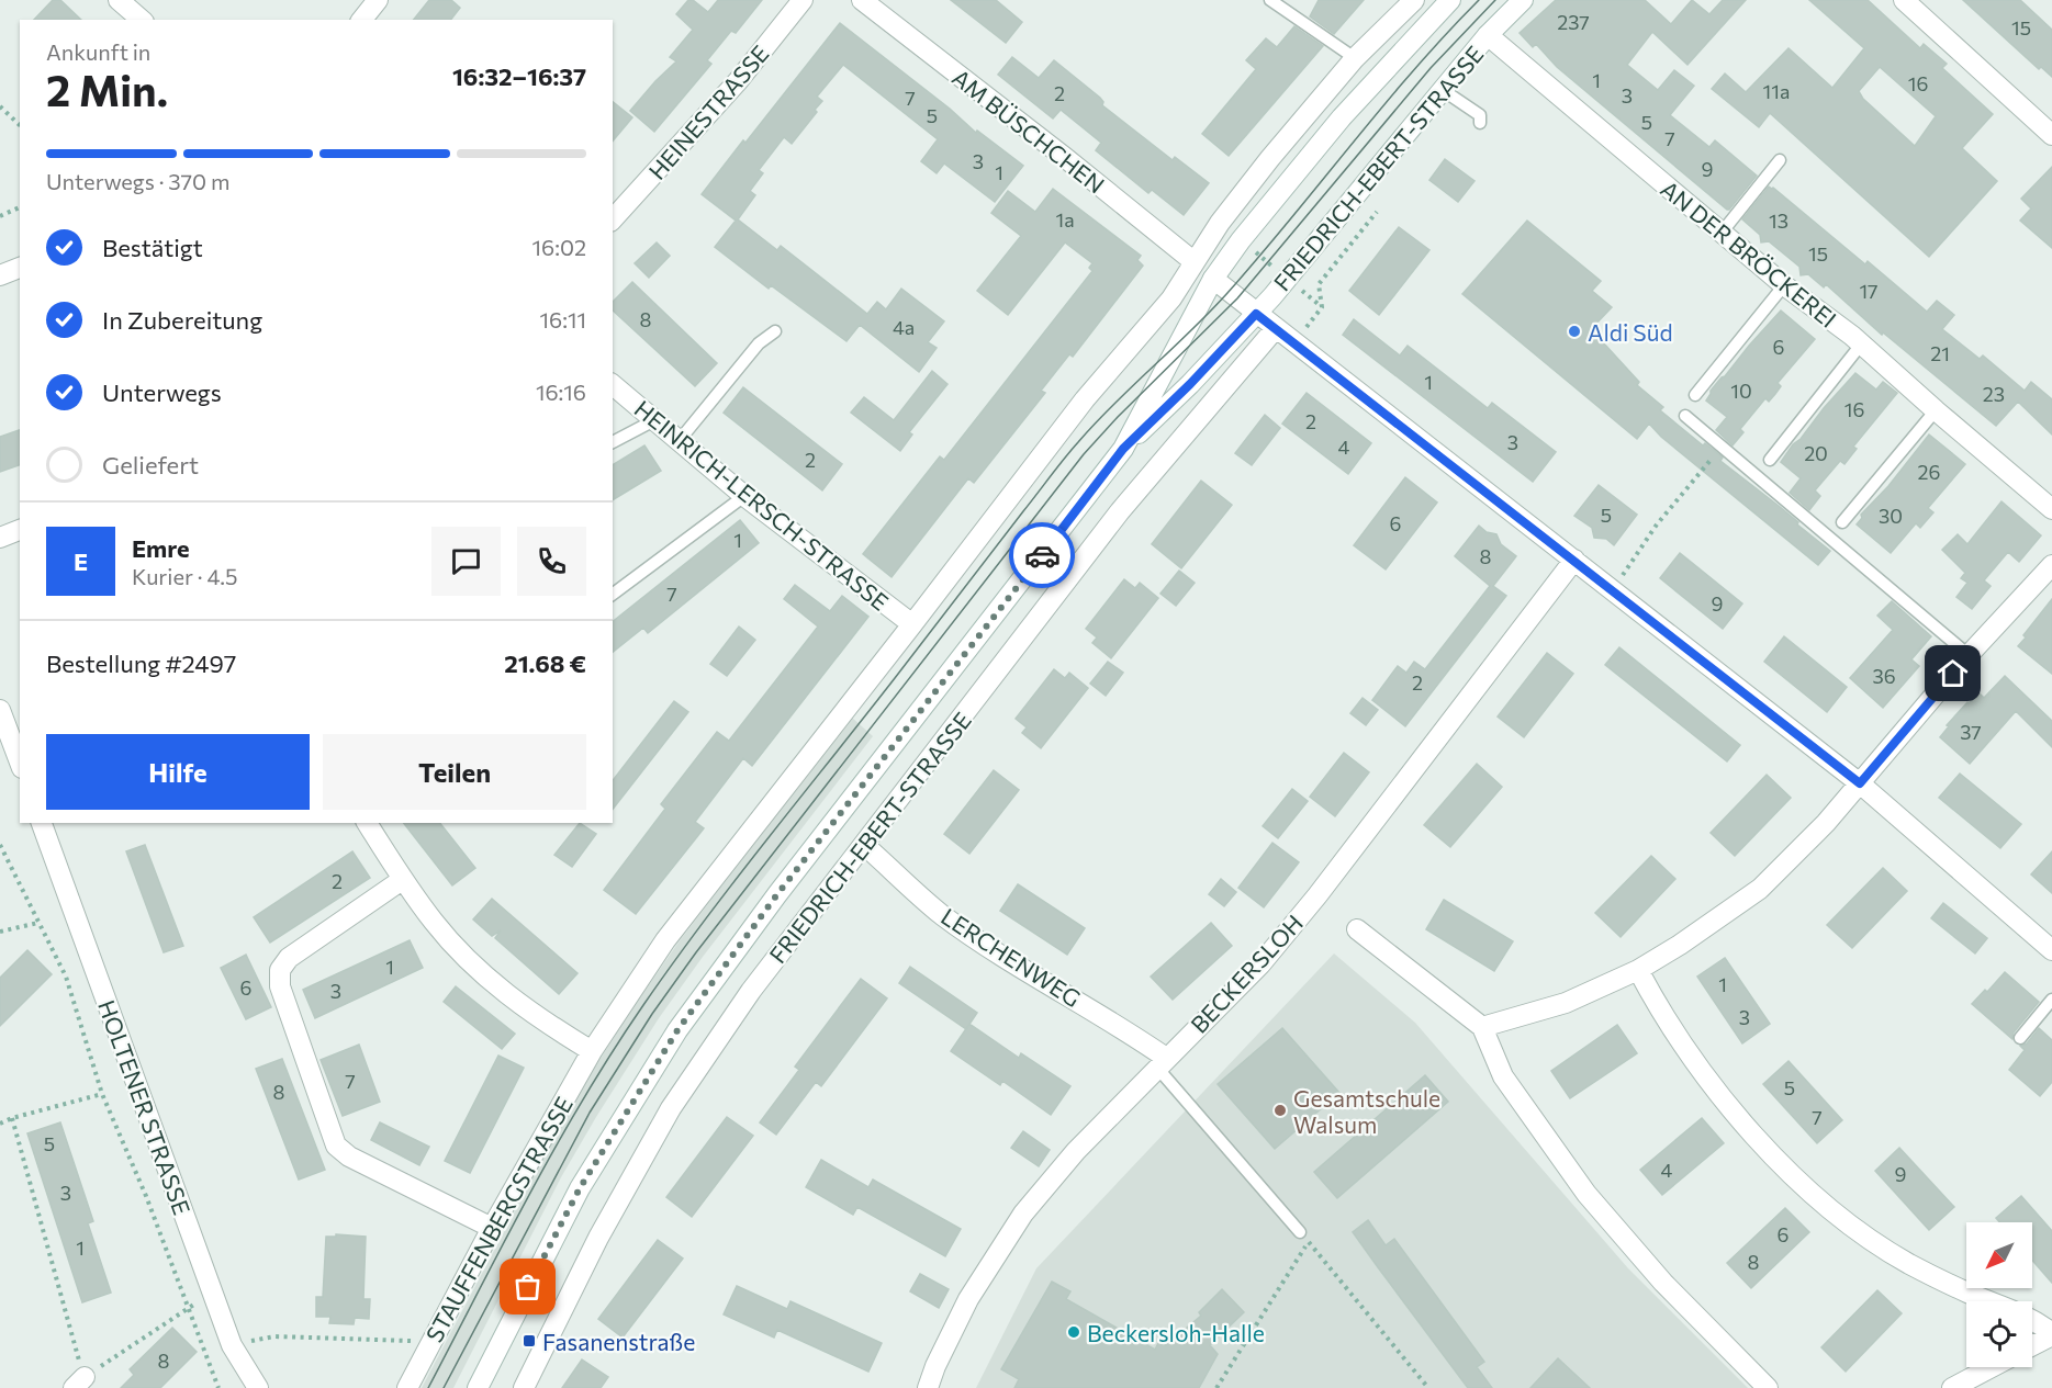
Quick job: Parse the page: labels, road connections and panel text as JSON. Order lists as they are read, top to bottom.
{
  "streets": {
    "street": [
      "HEINESTRASSE",
      "AM BÜSCHCHEN",
      "FRIEDRICH-EBERT-STRASSE",
      "AN DER BRÖCKEREI",
      "HEINRICH-LERSCH-STRASSE",
      "LERCHENWEG",
      "BECKERSLOH",
      "HOLTENER STRASSE",
      "STAUFFENBERGSTRASSE"
    ]
  },
  "crossings": [
    ["AM BÜSCHCHEN", "STAUFFENBERGSTRASSE"],
    ["FRIEDRICH-EBERT-STRASSE", "AN DER BRÖCKEREI"],
    ["FRIEDRICH-EBERT-STRASSE", "LERCHENWEG"],
    ["HEINRICH-LERSCH-STRASSE", "STAUFFENBERGSTRASSE"],
    ["LERCHENWEG", "BECKERSLOH"]
  ],
  "places": {
    "other": ["Aldi Süd", "Gesamtschule Walsum", "Beckersloh-Halle"],
    "transit": ["Fasanenstraße"]
  },
  "house_numbers": [
    "237",
    "15",
    "1",
    "16",
    "11a",
    "2",
    "3",
    "7",
    "5",
    "5",
    "7",
    "3",
    "9",
    "1",
    "1a",
    "13",
    "15",
    "17",
    "8",
    "4a",
    "6",
    "21",
    "1",
    "10",
    "23",
    "16",
    "2",
    "3",
    "4",
    "20",
    "2",
    "26",
    "5",
    "30",
    "6",
    "1",
    "8",
    "7",
    "9",
    "36",
    "2",
    "37",
    "2",
    "1",
    "1",
    "6",
    "3",
    "3",
    "7",
    "5",
    "8",
    "7",
    "5",
    "4",
    "9",
    "3",
    "6",
    "1",
    "8",
    "8"
  ],
  "north": "bottom left",
  "page": {
    "heading": ["2 Min.", "Ankunft in", "16:32–16:37"],
    "panel": [
      "Emre",
      "Kurier · 4.5",
      "Bestellung #2497",
      "21.68 €"
    ],
    "bar": "Unterwegs · 370 m",
    "list": [
      ["Bestätigt", "16:02"],
      ["In Zubereitung", "16:11"],
      ["Unterwegs", "16:16"],
      "Geliefert"
    ],
    "round": "E",
    "buttons": ["Hilfe", "Teilen"]
  }
}
